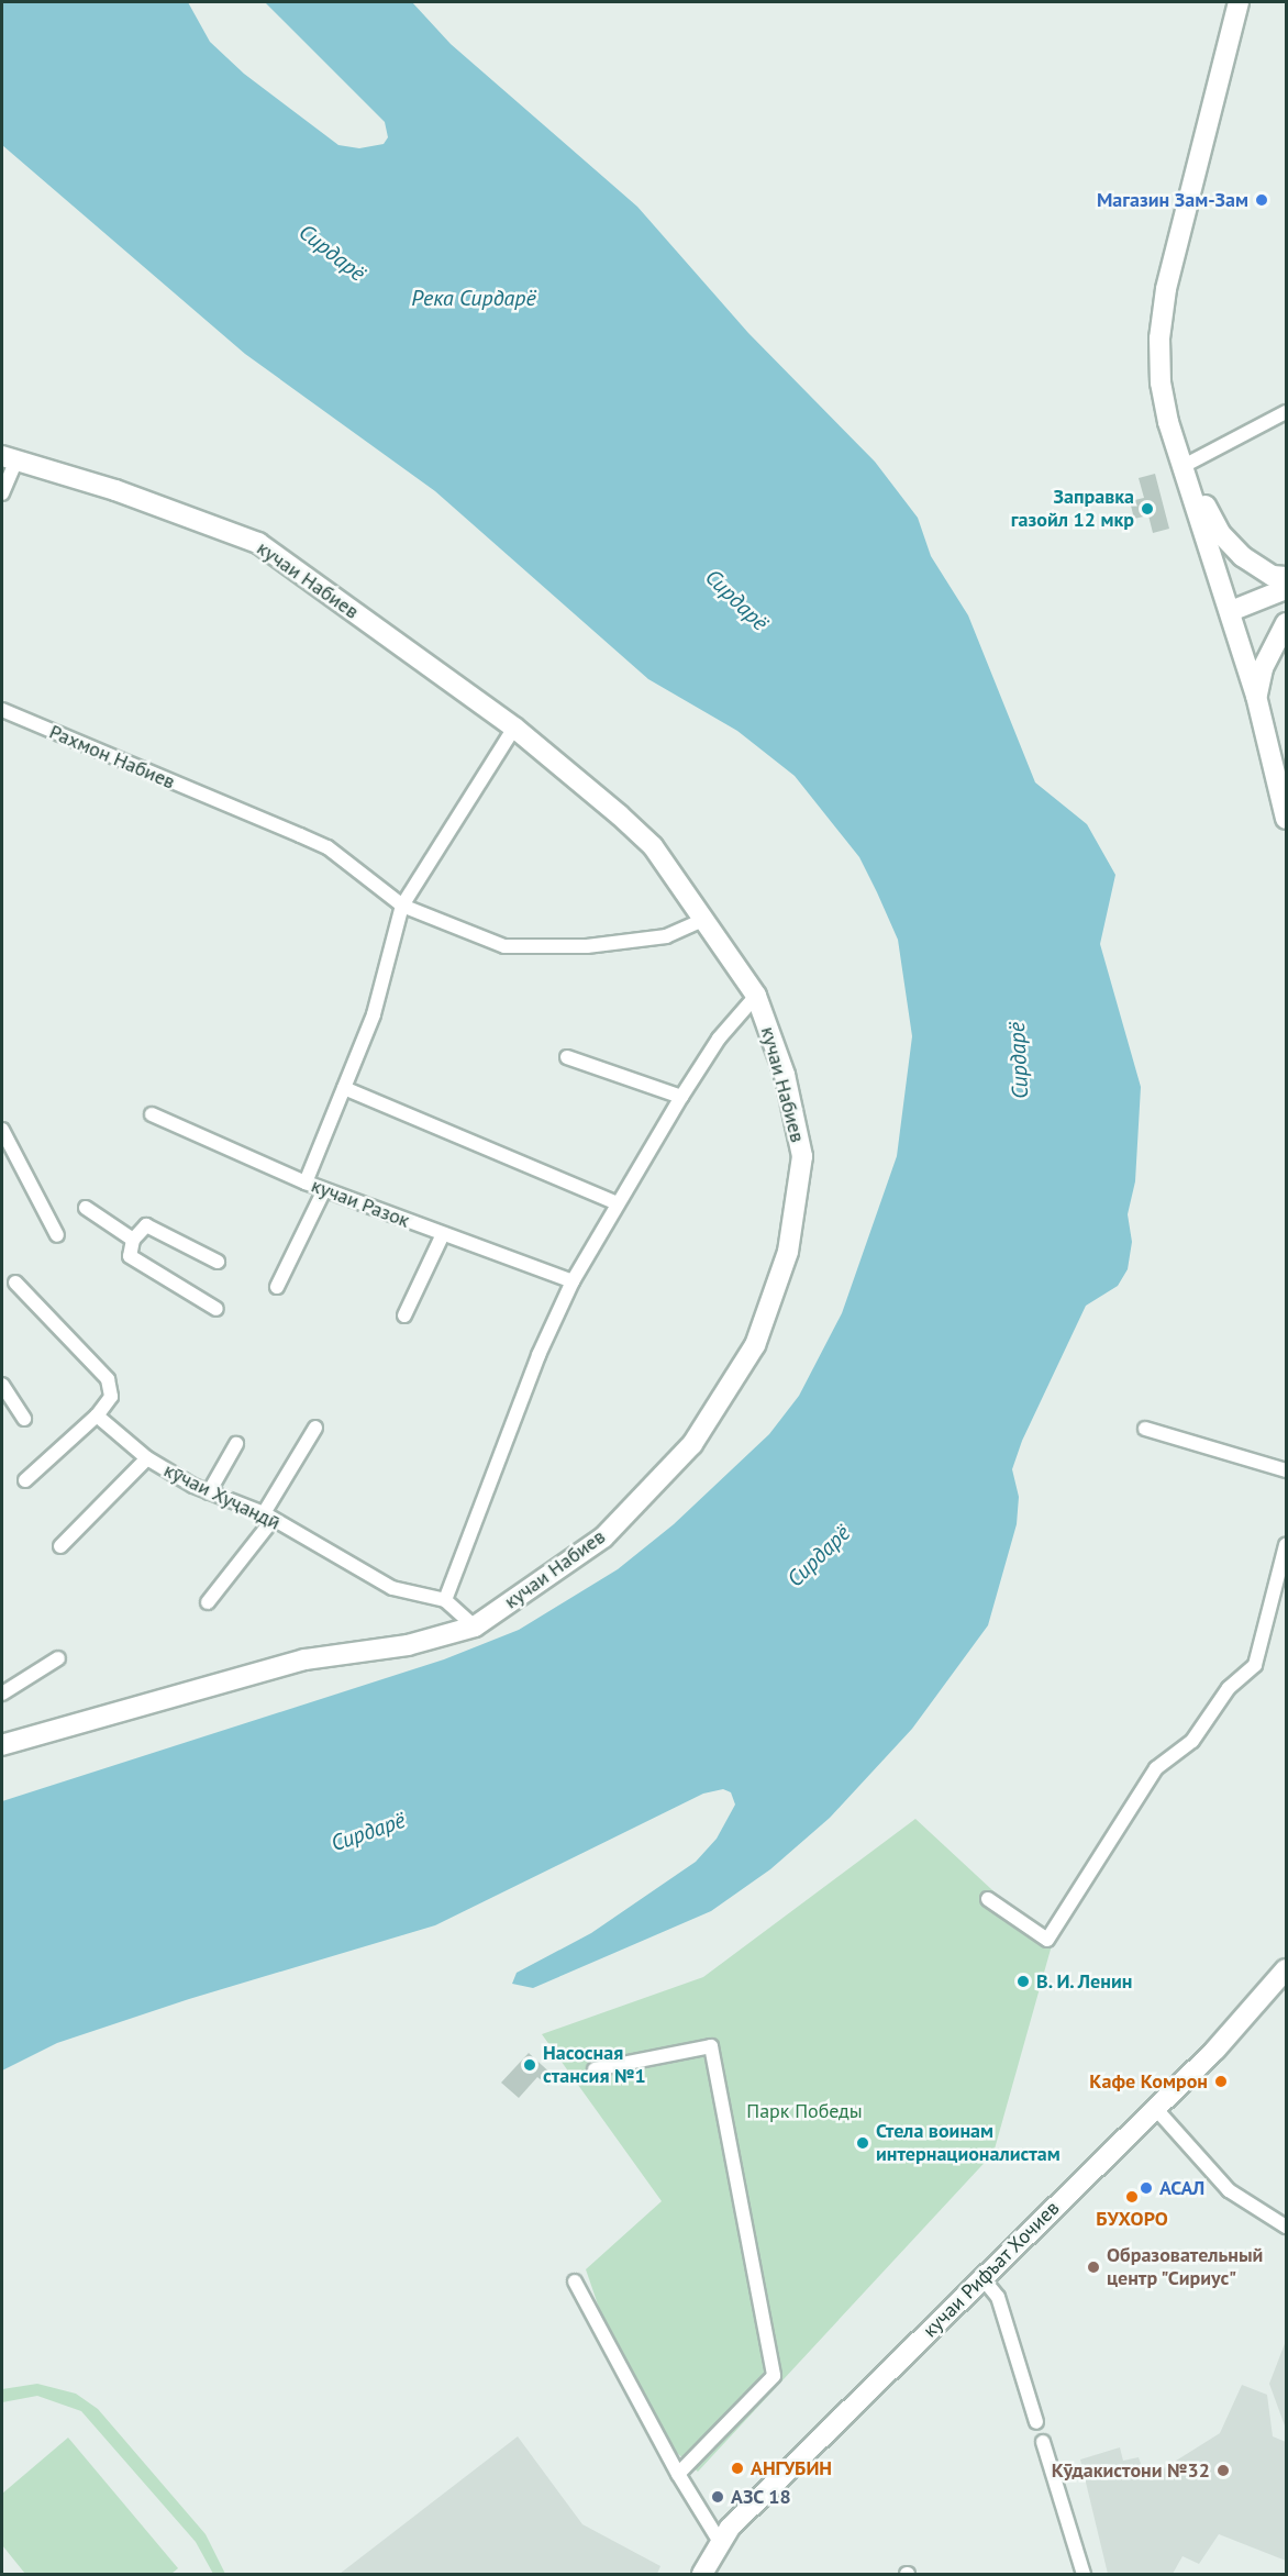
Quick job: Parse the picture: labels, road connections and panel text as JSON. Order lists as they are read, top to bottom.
{
  "streets": {
    "main road": ["кучаи Набиев", "кучаи Рифъат Хочиев"],
    "street": ["Рахмон Набиев", "кучаи Разок", "кӯчаи Хуҷандӣ"]
  },
  "crossings": [
    ["кучаи Набиев", "кучаи Разок"],
    ["кучаи Набиев", "кӯчаи Хуҷандӣ"]
  ],
  "water": ["Сирдарё", "Река Сирдарё"],
  "parks": ["Парк Победы"],
  "places": [
    "Магазин Зам-Зам",
    "Заправка газойл 12 мкр",
    "В. И. Ленин",
    "Насосная стансия №1",
    "Кафе Комрон",
    "Стела воинам интернационалистам",
    "АСАЛ",
    "БУХОРО",
    "Образовательный центр \"Сириус\"",
    "АНГУБИН",
    "Кӯдакистони №32",
    "АЗС 18"
  ]
}
